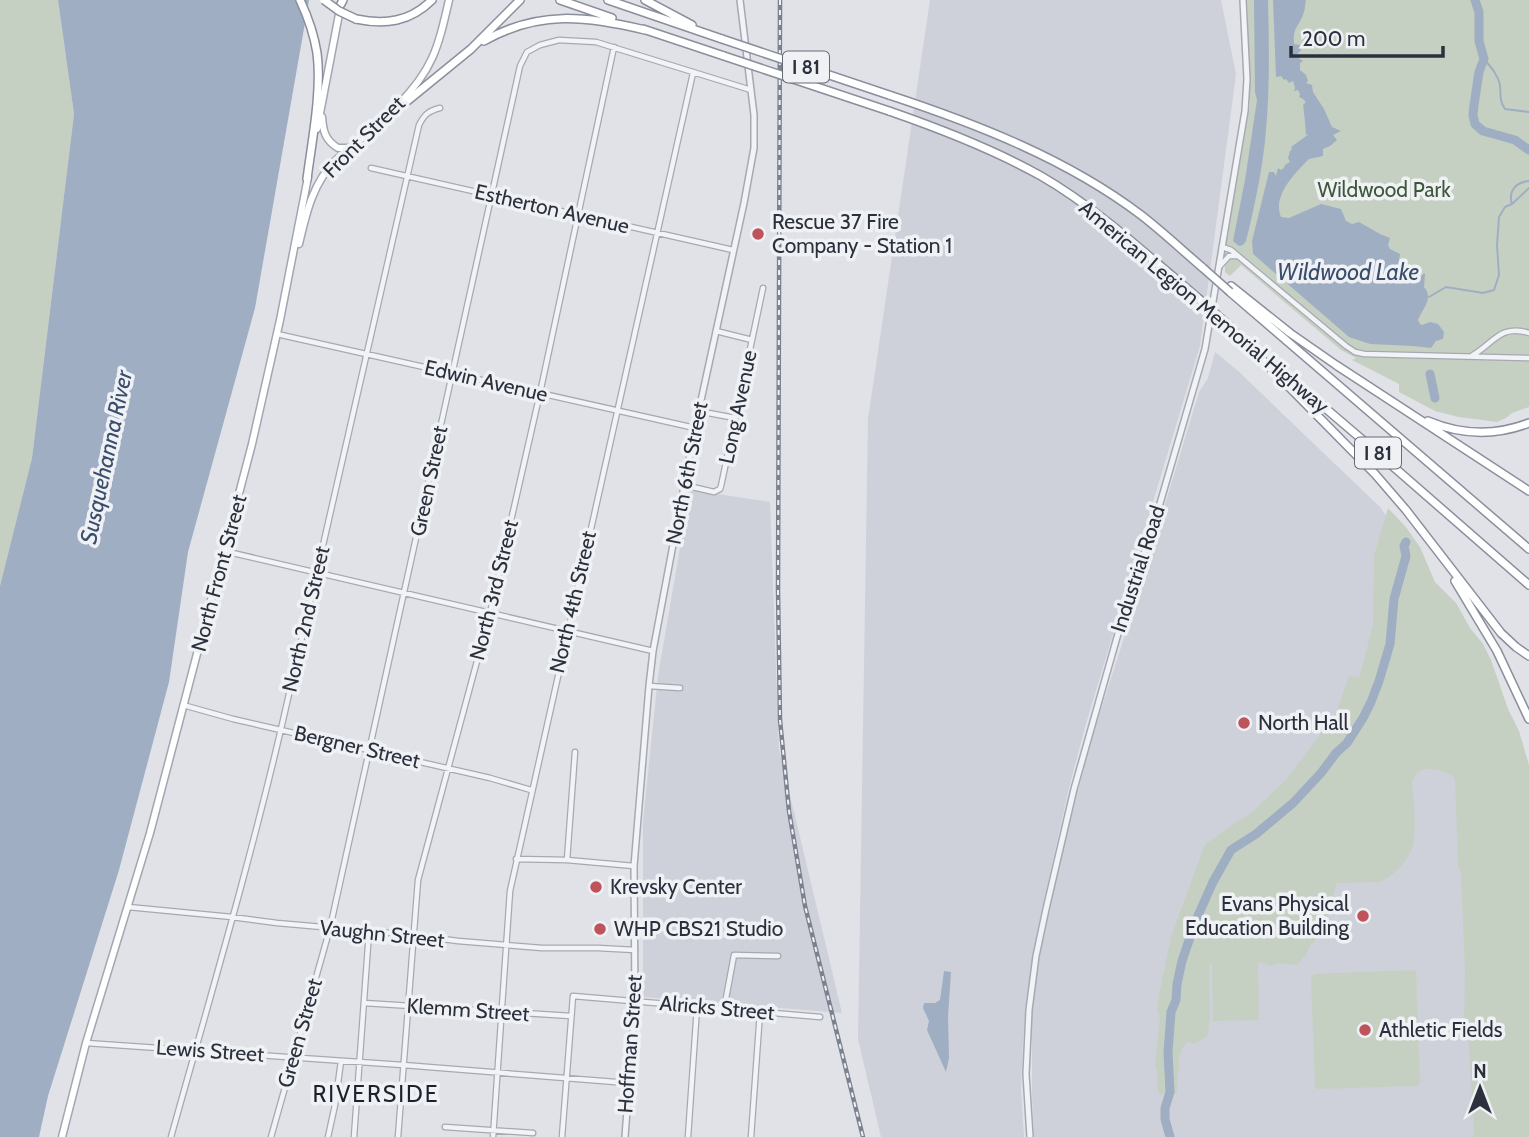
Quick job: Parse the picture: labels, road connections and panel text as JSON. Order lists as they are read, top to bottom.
{
  "streets": {
    "highway": ["I 81", "American Legion Memorial Highway"],
    "main road": ["Front Street", "North Front Street"],
    "street": [
      "Estherton Avenue",
      "Edwin Avenue",
      "Long Avenue",
      "North 6th Street",
      "Green Street",
      "Industrial Road",
      "North 3rd Street",
      "North 4th Street",
      "North 2nd Street",
      "Bergner Street",
      "Vaughn Street",
      "Alricks Street",
      "Klemm Street",
      "Hoffman Street",
      "Lewis Street"
    ]
  },
  "crossings": [
    ["Front Street", "North Front Street"],
    ["Estherton Avenue", "North 6th Street"],
    ["Estherton Avenue", "Green Street"],
    ["Estherton Avenue", "North 3rd Street"],
    ["Estherton Avenue", "North 4th Street"],
    ["Estherton Avenue", "North 2nd Street"],
    ["Edwin Avenue", "North 6th Street"],
    ["Edwin Avenue", "Green Street"],
    ["Edwin Avenue", "North Front Street"],
    ["Edwin Avenue", "North 3rd Street"],
    ["Edwin Avenue", "North 4th Street"],
    ["Edwin Avenue", "North 2nd Street"],
    ["Long Avenue", "North 6th Street"],
    ["North 6th Street", "Green Street"],
    ["North 6th Street", "Vaughn Street"],
    ["North 6th Street", "Hoffman Street"],
    ["Green Street", "North 3rd Street"],
    ["Green Street", "North 4th Street"],
    ["Green Street", "Bergner Street"],
    ["Green Street", "Vaughn Street"],
    ["Green Street", "Lewis Street"],
    ["North Front Street", "Bergner Street"],
    ["North Front Street", "Vaughn Street"],
    ["North Front Street", "Lewis Street"],
    ["North 3rd Street", "Bergner Street"],
    ["North 3rd Street", "Vaughn Street"],
    ["North 3rd Street", "Klemm Street"],
    ["North 3rd Street", "Lewis Street"],
    ["North 4th Street", "Bergner Street"],
    ["North 4th Street", "Vaughn Street"],
    ["North 4th Street", "Klemm Street"],
    ["North 4th Street", "Lewis Street"],
    ["North 2nd Street", "Bergner Street"],
    ["North 2nd Street", "Vaughn Street"],
    ["North 2nd Street", "Lewis Street"],
    ["Vaughn Street", "Hoffman Street"],
    ["Alricks Street", "Klemm Street"],
    ["Alricks Street", "Hoffman Street"],
    ["Hoffman Street", "Lewis Street"]
  ],
  "districts": ["RIVERSIDE"],
  "water": ["Wildwood Lake", "Susquehanna River"],
  "parks": ["Wildwood Park"],
  "places": [
    "Rescue 37 Fire Company - Station 1",
    "North Hall",
    "Krevsky Center",
    "Evans Physical Education Building",
    "WHP CBS21 Studio",
    "Athletic Fields"
  ],
  "scale_bar": "200 m",
  "north": "top"
}
